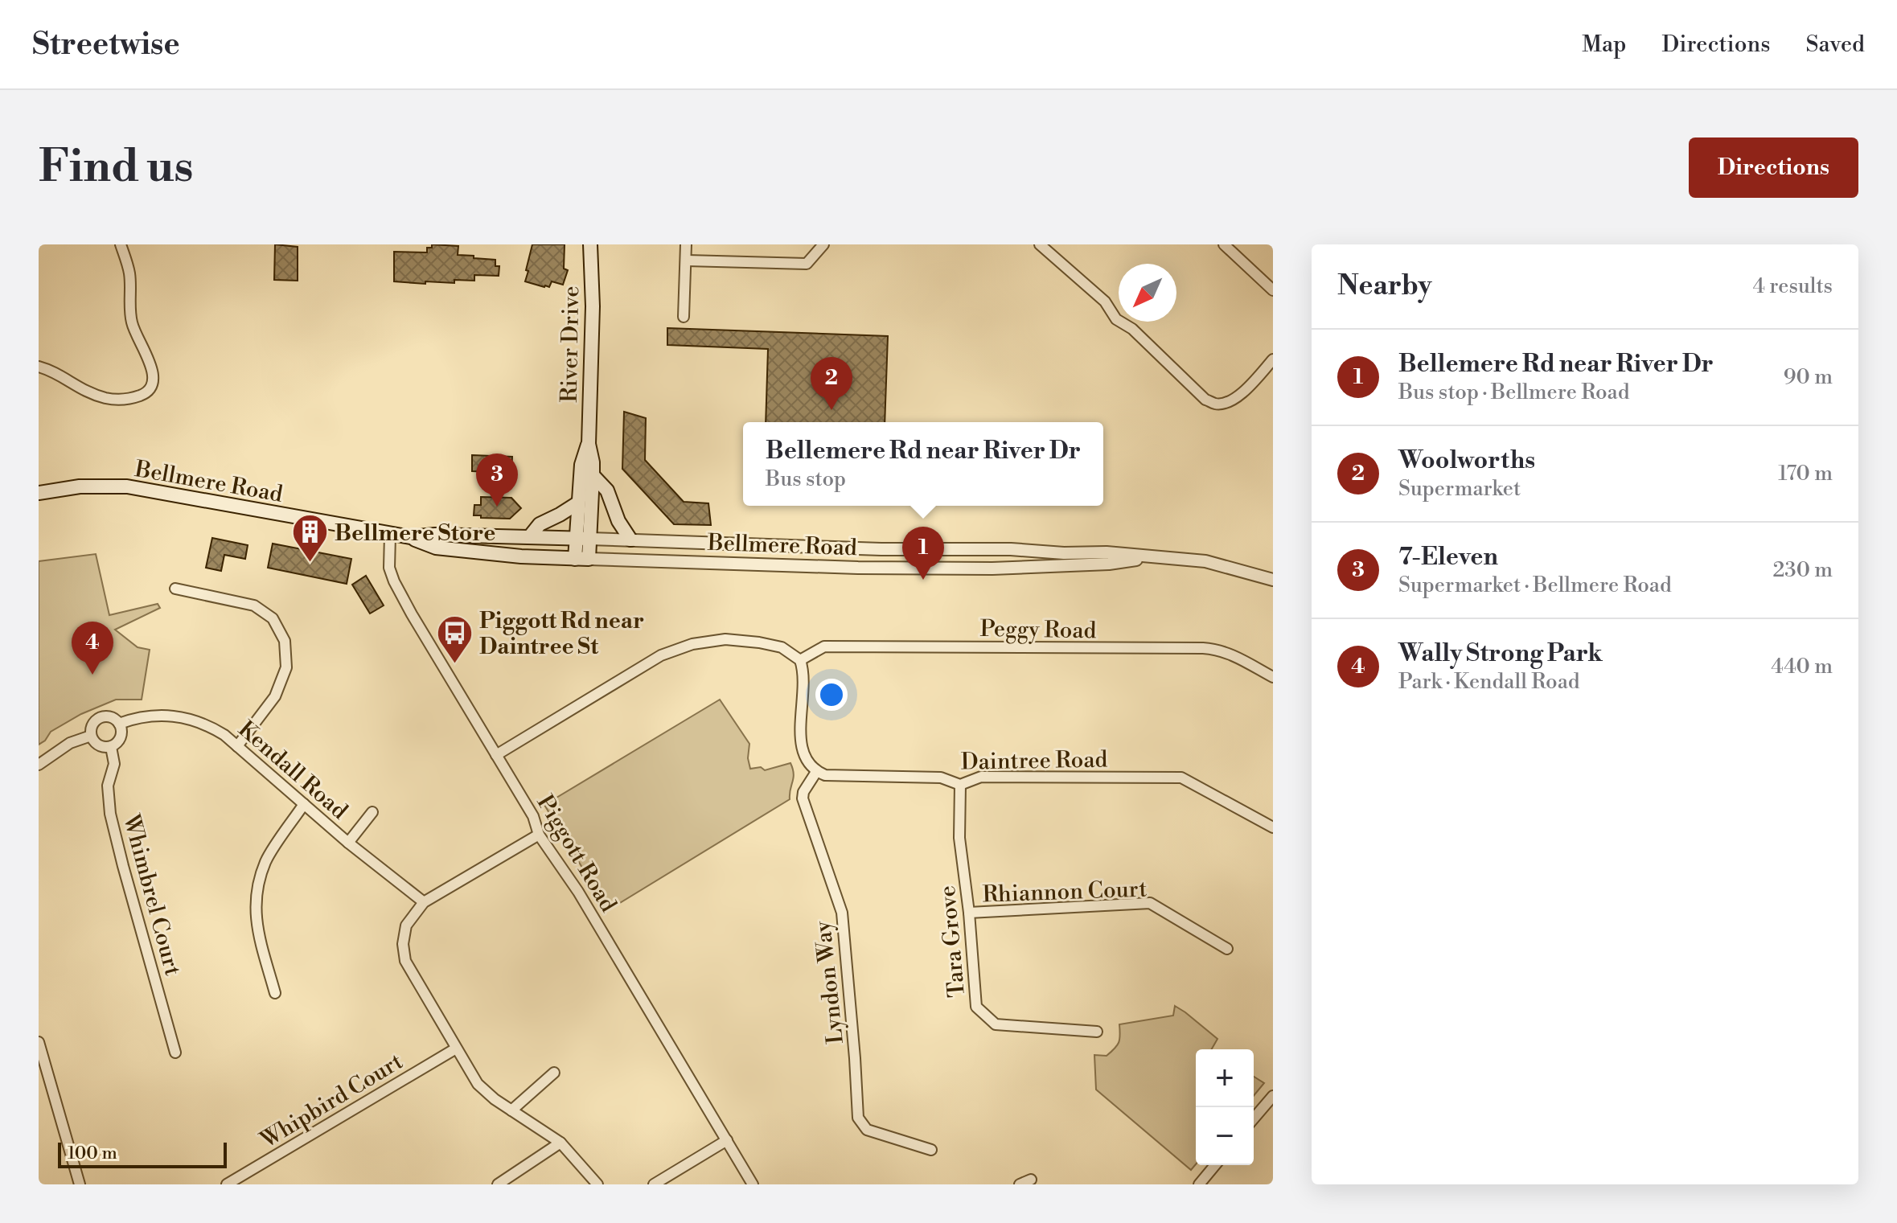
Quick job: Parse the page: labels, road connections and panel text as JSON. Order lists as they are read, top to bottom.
{
  "streets": {
    "main road": ["River Drive", "Bellmere Road"],
    "street": [
      "Peggy Road",
      "Daintree Road",
      "Kendall Road",
      "Piggott Road",
      "Rhiannon Court",
      "Whimbrel Court",
      "Tara Grove",
      "Lyndon Way",
      "Whipbird Court"
    ]
  },
  "crossings": [
    ["River Drive", "Bellmere Road"],
    ["Bellmere Road", "Piggott Road"],
    ["Daintree Road", "Tara Grove"],
    ["Daintree Road", "Lyndon Way"],
    ["Kendall Road", "Whimbrel Court"],
    ["Rhiannon Court", "Tara Grove"]
  ],
  "places": {
    "building": ["Bellmere Store"],
    "bus stop": ["Piggott Rd near Daintree St"]
  },
  "scale_bar": "100 m",
  "north": "bottom left",
  "page": {
    "header": "Streetwise",
    "nav": ["Map", "Directions", "Saved"],
    "buttons": "Directions",
    "title": "Find us",
    "heading": ["Nearby", "4 results"],
    "list": [
      {
        "mark": "1",
        "name": "Bellemere Rd near River Dr",
        "note": "Bus stop · Bellmere Road",
        "value": "90 m"
      },
      {
        "mark": "2",
        "name": "Woolworths",
        "note": "Supermarket",
        "value": "170 m"
      },
      {
        "mark": "3",
        "name": "7-Eleven",
        "note": "Supermarket · Bellmere Road",
        "value": "230 m"
      },
      {
        "mark": "4",
        "name": "Wally Strong Park",
        "note": "Park · Kendall Road",
        "value": "440 m"
      }
    ],
    "pins": [
      "2",
      "3",
      "1",
      "4"
    ],
    "popup": ["Bellemere Rd near River Dr", "Bus stop"],
    "map_buttons": ["+", "−"],
    "scale": "100 m"
  }
}
